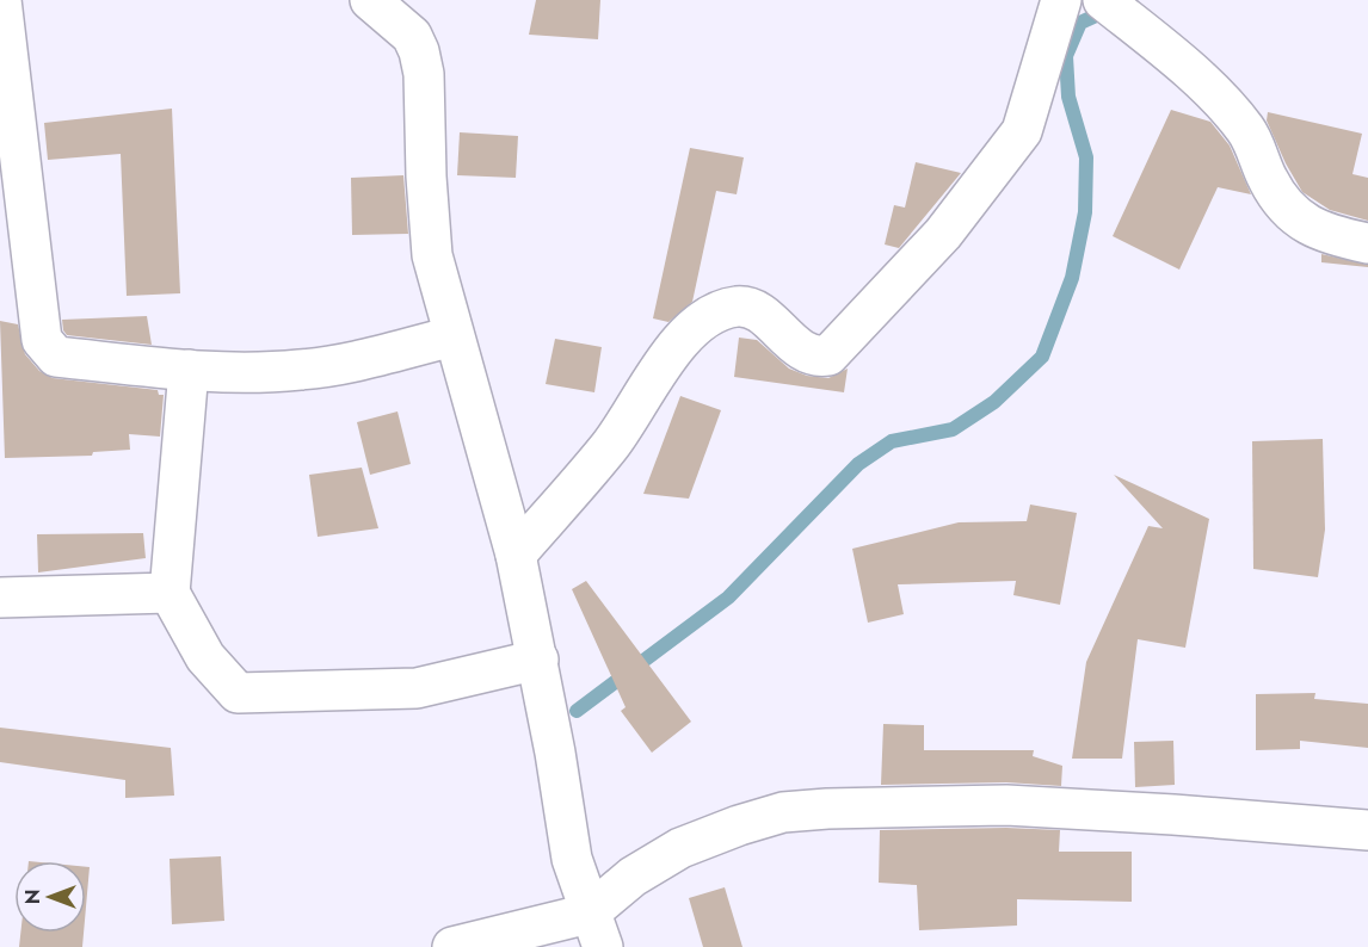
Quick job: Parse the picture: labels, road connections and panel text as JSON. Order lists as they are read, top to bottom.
{
  "north": "left"
}
